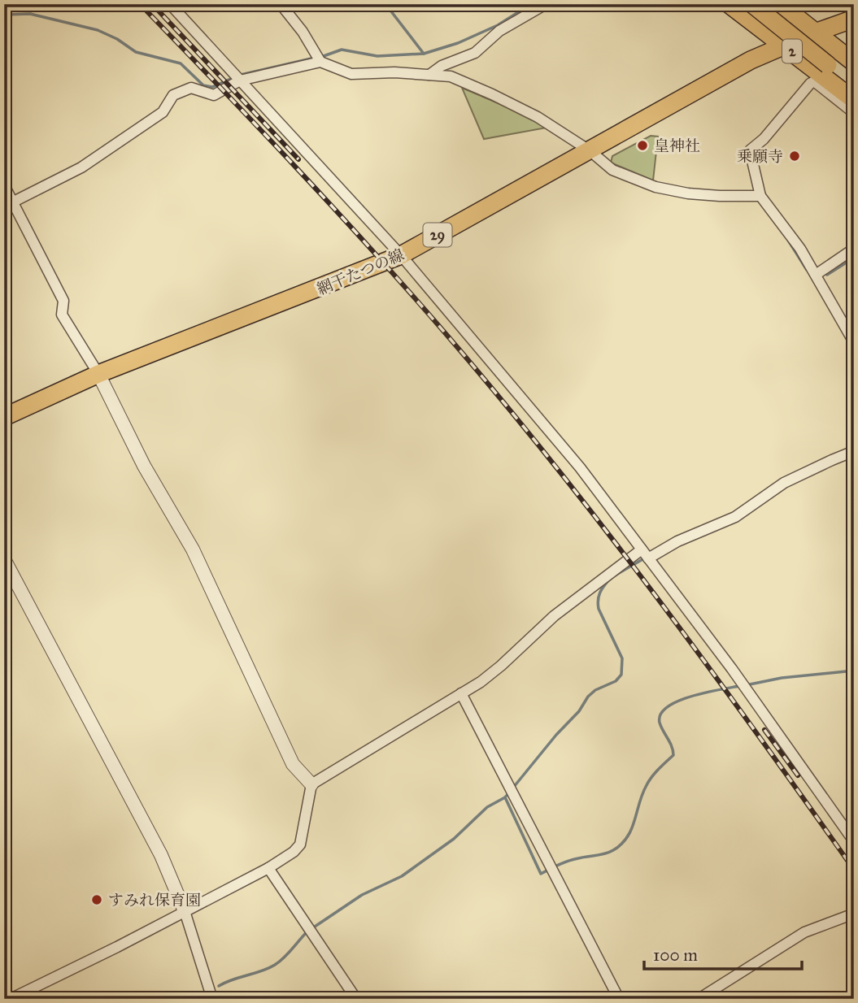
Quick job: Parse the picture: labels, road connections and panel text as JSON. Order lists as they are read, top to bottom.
{
  "streets": {
    "main road": ["2", "29", "網干たつの線"]
  },
  "crossings": [
    ["2", "網干たつの線"]
  ],
  "places": ["皇神社", "乗願寺", "すみれ保育園"],
  "scale_bar": "100 m"
}
